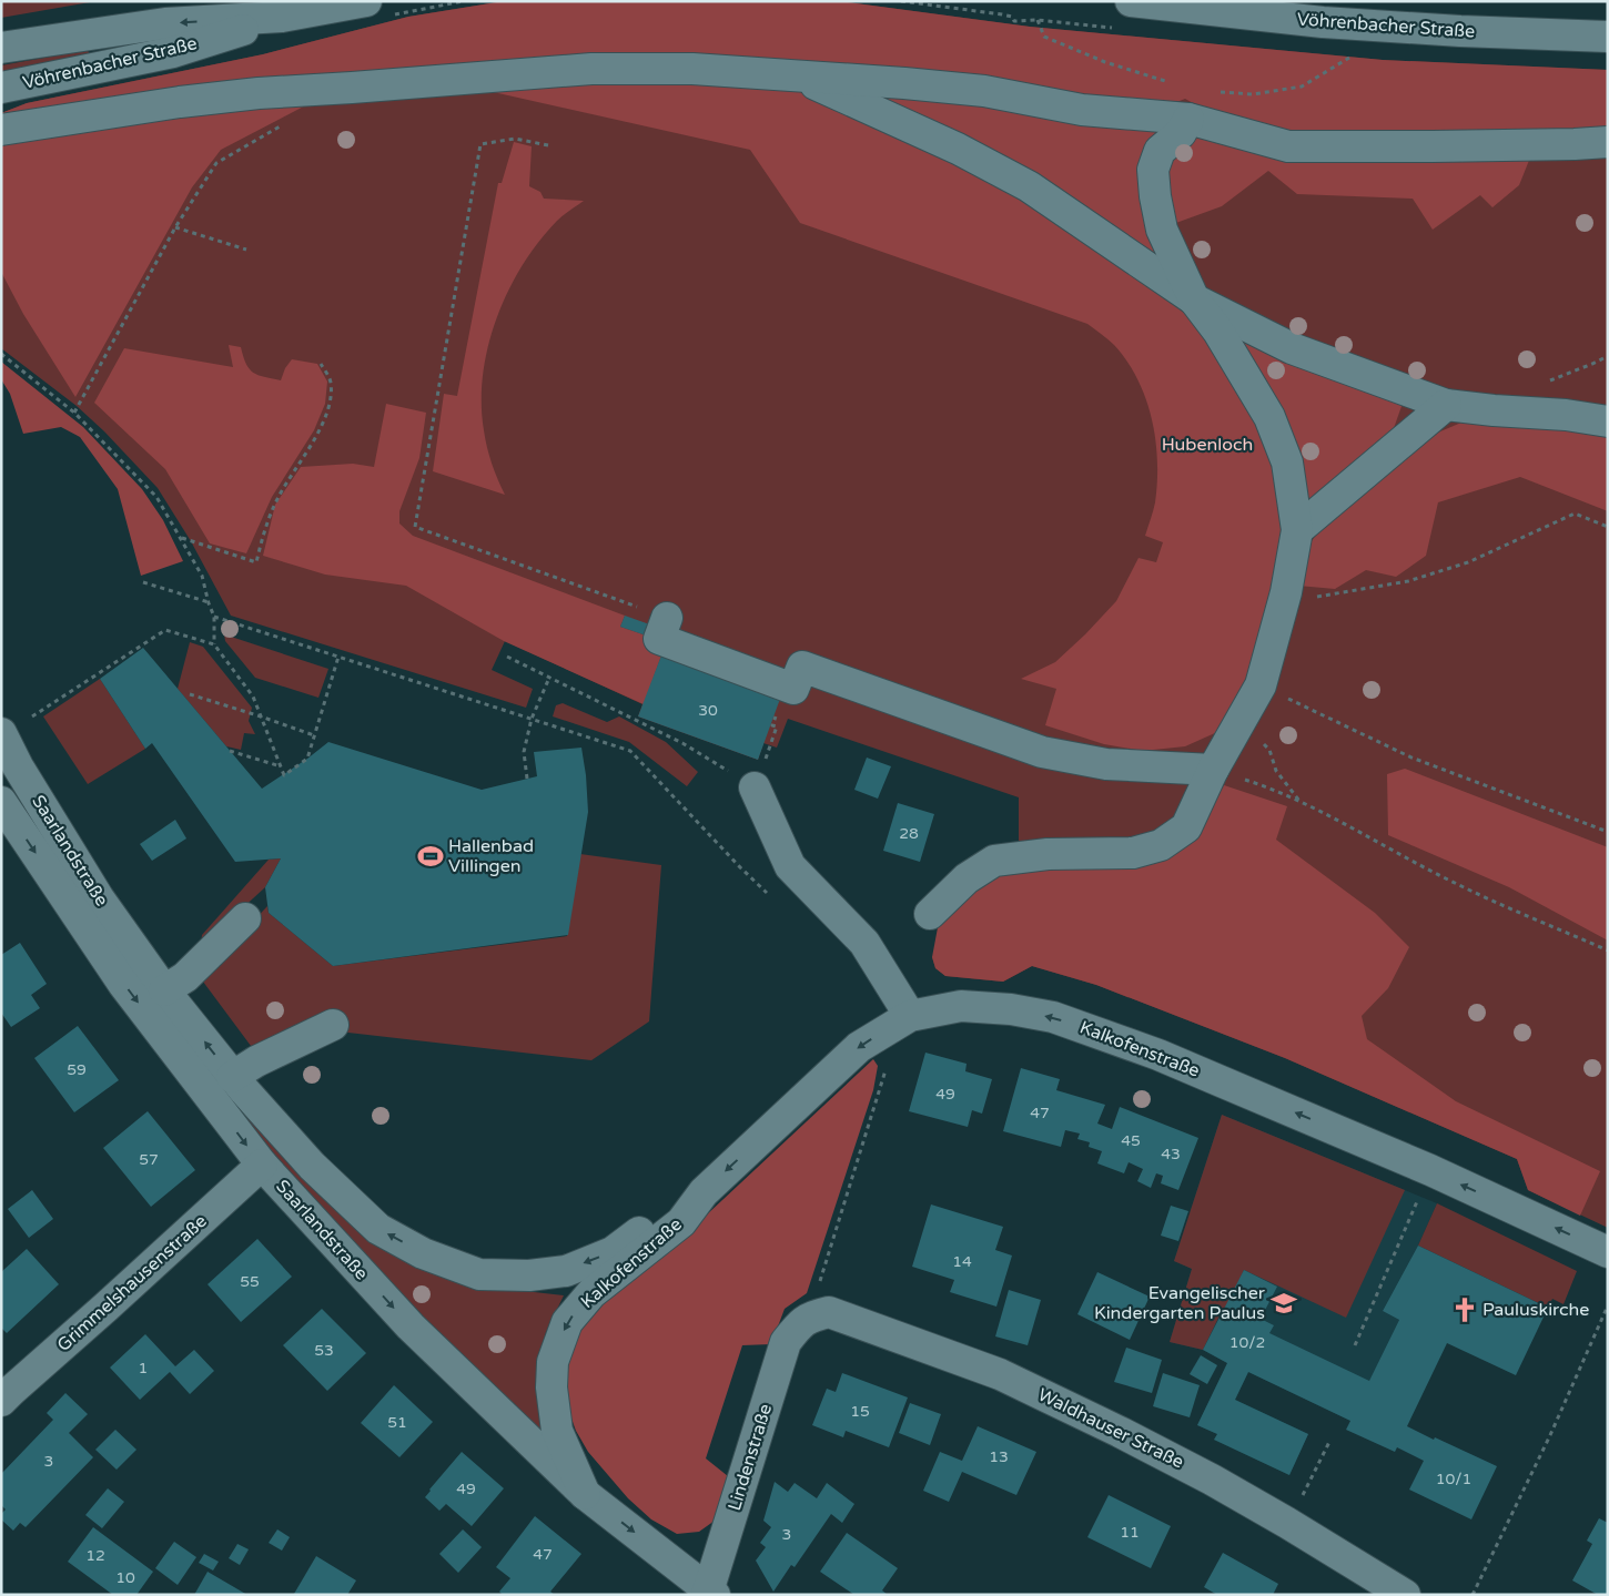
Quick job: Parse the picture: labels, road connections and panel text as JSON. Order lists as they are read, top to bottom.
{
  "streets": {
    "street": [
      "Vöhrenbacher Straße",
      "Saarlandstraße",
      "Kalkofenstraße",
      "Grimmelshausenstraße",
      "Waldhauser Straße",
      "Lindenstraße"
    ]
  },
  "crossings": [
    ["Saarlandstraße", "Kalkofenstraße"],
    ["Saarlandstraße", "Grimmelshausenstraße"],
    ["Saarlandstraße", "Lindenstraße"],
    ["Waldhauser Straße", "Lindenstraße"]
  ],
  "parks": ["Hubenloch"],
  "places": {
    "sports": ["Hallenbad Villingen"],
    "school or university": ["Evangelischer Kindergarten Paulus"],
    "church": ["Pauluskirche"]
  },
  "house_numbers": [
    "30",
    "28",
    "59",
    "49",
    "47",
    "45",
    "43",
    "57",
    "14",
    "55",
    "10/2",
    "53",
    "1",
    "15",
    "51",
    "13",
    "3",
    "10/1",
    "49",
    "11",
    "3",
    "47",
    "12",
    "10"
  ]
}
